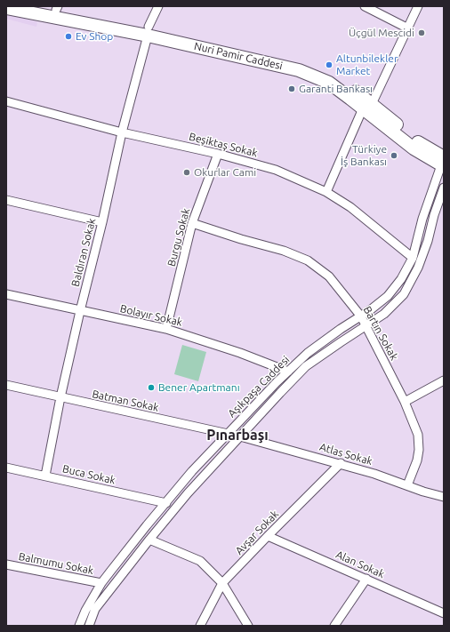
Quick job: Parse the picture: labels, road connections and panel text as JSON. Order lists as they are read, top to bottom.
{
  "streets": {
    "main road": ["Nuri Pamir Caddesi"],
    "street": [
      "Beşiktaş Sokak",
      "Burgu Sokak",
      "Baldıran Sokak",
      "Bolayır Sokak",
      "Bartın Sokak",
      "Aşıkpaşa Caddesi",
      "Batman Sokak",
      "Atlas Sokak",
      "Buca Sokak",
      "Avşar Sokak",
      "Balmumu Sokak",
      "Alan Sokak"
    ]
  },
  "crossings": [
    ["Nuri Pamir Caddesi", "Baldıran Sokak"],
    ["Nuri Pamir Caddesi", "Aşıkpaşa Caddesi"],
    ["Beşiktaş Sokak", "Burgu Sokak"],
    ["Beşiktaş Sokak", "Baldıran Sokak"],
    ["Beşiktaş Sokak", "Aşıkpaşa Caddesi"],
    ["Burgu Sokak", "Bolayır Sokak"],
    ["Burgu Sokak", "Bartın Sokak"],
    ["Baldıran Sokak", "Bolayır Sokak"],
    ["Baldıran Sokak", "Batman Sokak"],
    ["Baldıran Sokak", "Buca Sokak"],
    ["Bolayır Sokak", "Aşıkpaşa Caddesi"],
    ["Bartın Sokak", "Aşıkpaşa Caddesi"],
    ["Bartın Sokak", "Atlas Sokak"],
    ["Aşıkpaşa Caddesi", "Batman Sokak"],
    ["Aşıkpaşa Caddesi", "Atlas Sokak"],
    ["Aşıkpaşa Caddesi", "Buca Sokak"],
    ["Aşıkpaşa Caddesi", "Balmumu Sokak"],
    ["Batman Sokak", "Atlas Sokak"],
    ["Atlas Sokak", "Avşar Sokak"],
    ["Avşar Sokak", "Alan Sokak"]
  ],
  "districts": ["Pınarbaşı"],
  "places": [
    "Üçgül Mescidi",
    "Ev Shop",
    "Altunbilekler Market",
    "Garanti Bankası",
    "Türkiye İş Bankası",
    "Okurlar Cami",
    "Bener Apartmanı"
  ]
}
